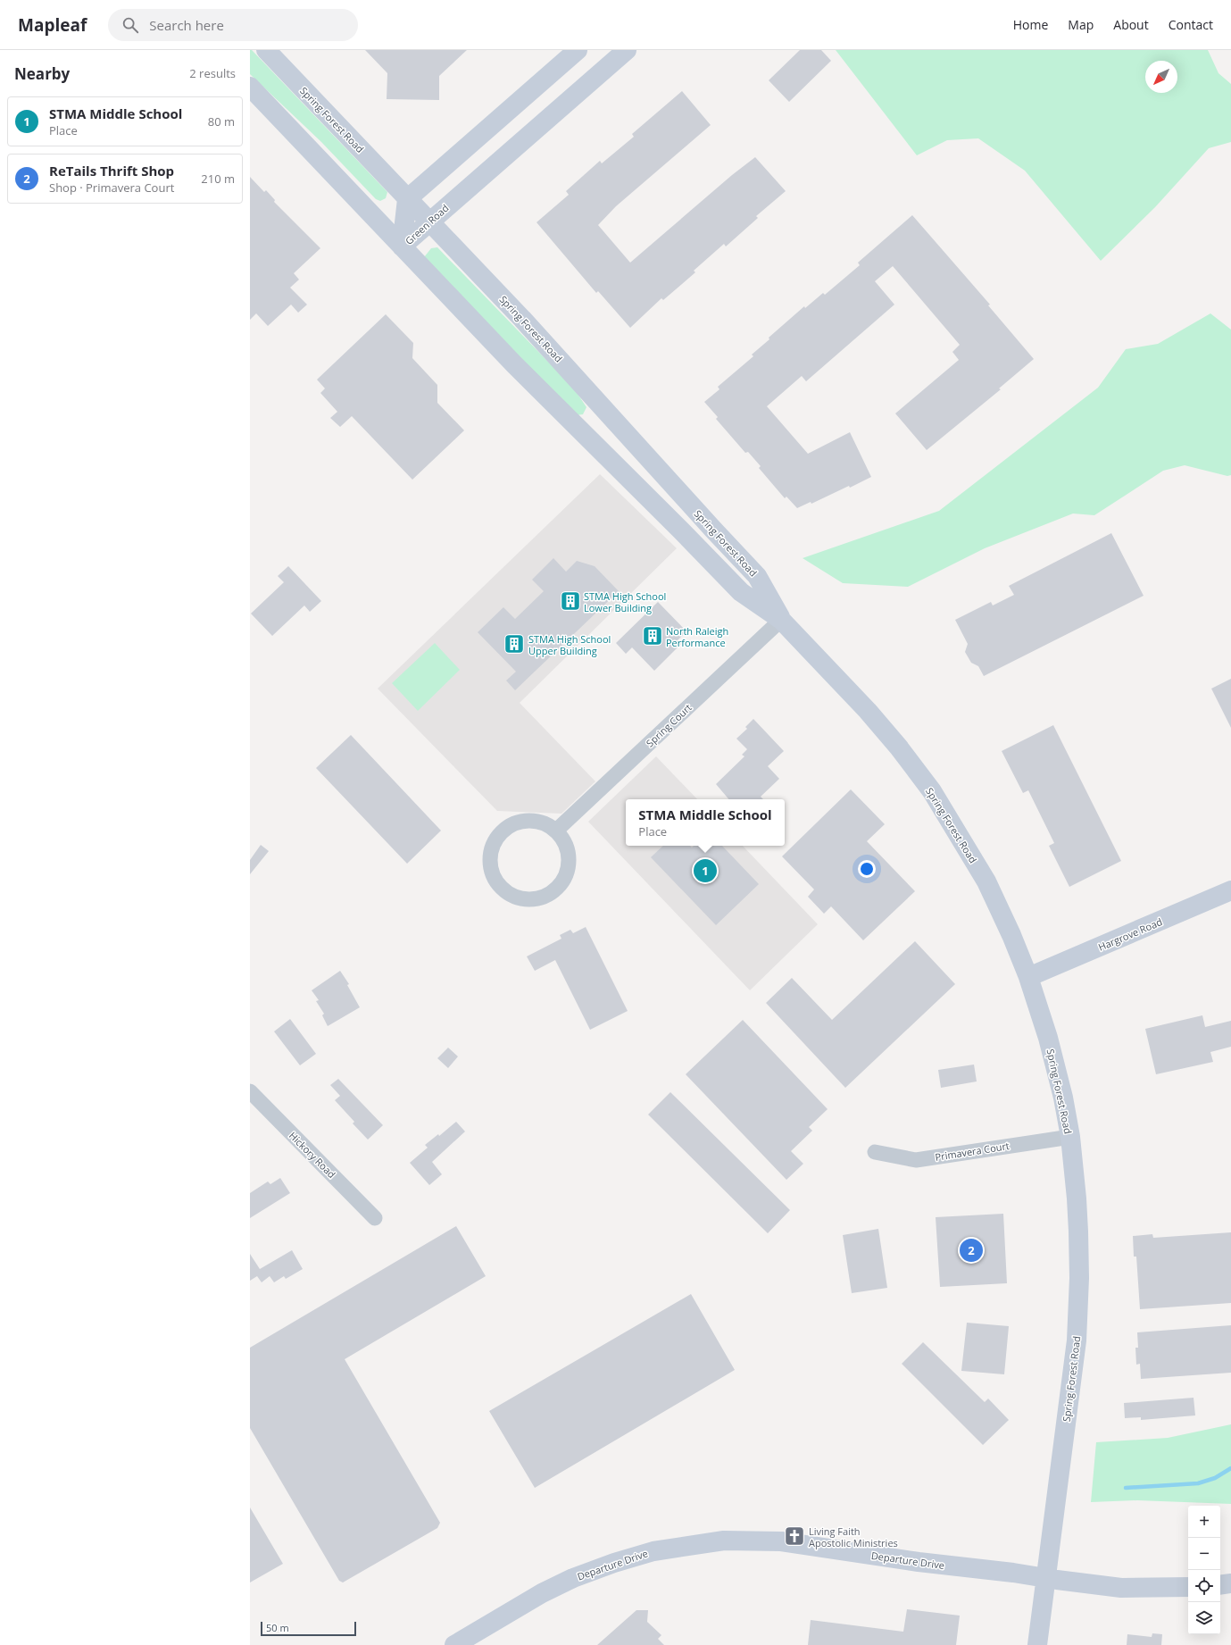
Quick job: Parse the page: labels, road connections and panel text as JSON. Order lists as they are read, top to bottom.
{
  "streets": {
    "main road": [
      "Spring Forest Road",
      "Green Road",
      "Hargrove Road",
      "Departure Drive"
    ],
    "street": ["Spring Court", "Primavera Court", "Hickory Road"]
  },
  "crossings": [
    ["Spring Forest Road", "Green Road"],
    ["Spring Forest Road", "Spring Court"],
    ["Spring Forest Road", "Hargrove Road"],
    ["Spring Forest Road", "Primavera Court"],
    ["Spring Forest Road", "Departure Drive"]
  ],
  "places": {
    "building": ["STMA High School Lower Building", "North Raleigh Performance", "STMA High School Upper Building"],
    "church": ["Living Faith Apostolic Ministries"]
  },
  "scale_bar": "50 m",
  "north": "bottom left",
  "page": {
    "header": "Mapleaf",
    "search": "Search here",
    "nav": [
      "Home",
      "Map",
      "About",
      "Contact"
    ],
    "heading": ["Nearby", "2 results"],
    "list": [
      {
        "mark": "1",
        "name": "STMA Middle School",
        "note": "Place",
        "value": "80 m"
      },
      {
        "mark": "2",
        "name": "ReTails Thrift Shop",
        "note": "Shop · Primavera Court",
        "value": "210 m"
      }
    ],
    "popup": ["STMA Middle School", "Place"],
    "pins": ["1", "2"],
    "map_buttons": ["+", "−"],
    "scale": "50 m"
  }
}
